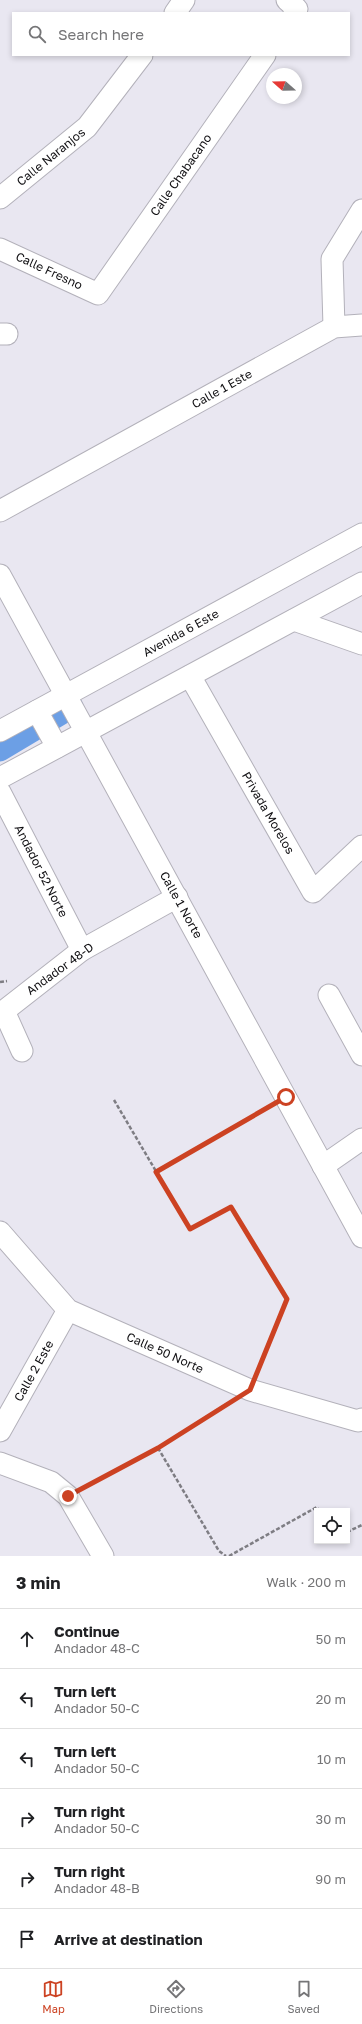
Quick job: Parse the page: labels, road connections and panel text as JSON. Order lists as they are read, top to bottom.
{
  "streets": {
    "street": [
      "Calle Naranjos",
      "Calle Chabacano",
      "Calle Fresno",
      "Calle 1 Este",
      "Avenida 6 Este",
      "Privada Morelos",
      "Andador 52 Norte",
      "Calle 1 Norte",
      "Andador 48-D",
      "Calle 50 Norte",
      "Calle 2 Este"
    ]
  },
  "crossings": [
    ["Calle Chabacano", "Calle Fresno"],
    ["Avenida 6 Este", "Calle 1 Norte"],
    ["Andador 52 Norte", "Andador 48-D"],
    ["Calle 1 Norte", "Andador 48-D"],
    ["Calle 50 Norte", "Calle 2 Este"]
  ],
  "north": "left",
  "page": {
    "search": "Search here",
    "heading": ["3 min", "Walk · 200 m"],
    "list": [
      ["Continue", "Andador 48-C", "50 m"],
      ["Turn left", "Andador 50-C", "20 m"],
      ["Turn left", "Andador 50-C", "10 m"],
      ["Turn right", "Andador 50-C", "30 m"],
      ["Turn right", "Andador 48-B", "90 m"],
      "Arrive at destination"
    ],
    "nav": ["Map", "Directions", "Saved"]
  }
}
